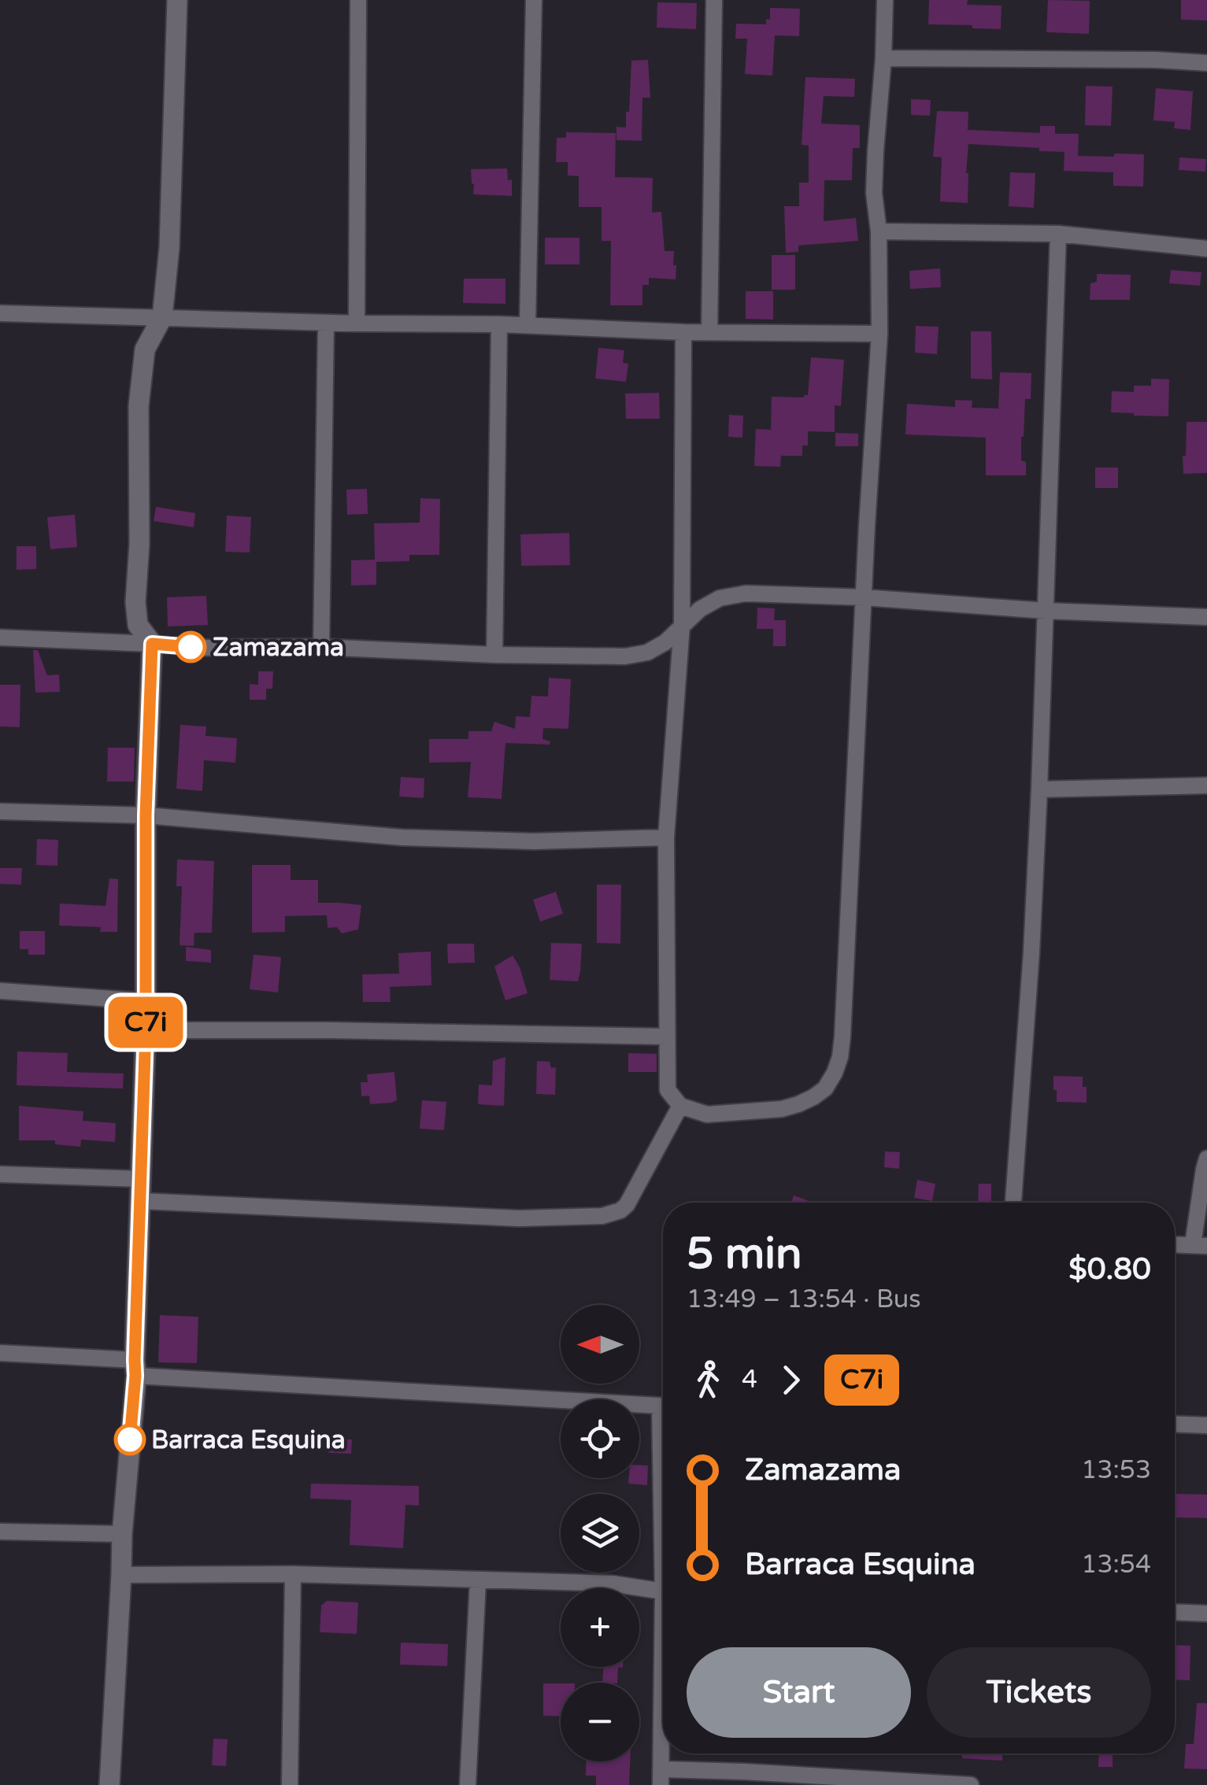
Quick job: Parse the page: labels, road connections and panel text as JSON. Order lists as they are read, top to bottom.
{
  "places": ["Zamazama", "Barraca Esquina"],
  "lines": ["bus line C7i"],
  "north": "left",
  "page": {
    "on_map": "C7i",
    "heading": ["5 min", "13:49 – 13:54 · Bus", "$0.80"],
    "map_buttons": ["+", "−"],
    "legs": ["4", "C7i"],
    "list": [
      {
        "name": "Zamazama",
        "value": "13:53"
      },
      {
        "name": "Barraca Esquina",
        "value": "13:54"
      }
    ],
    "buttons": ["Start", "Tickets"]
  }
}
